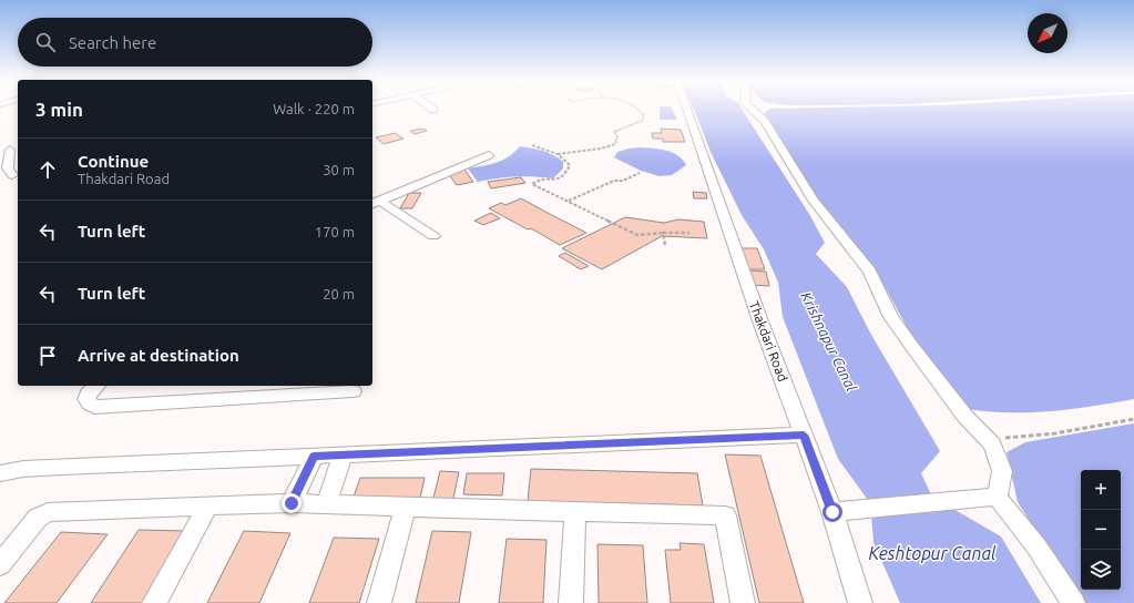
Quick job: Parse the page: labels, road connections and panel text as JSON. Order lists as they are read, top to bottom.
{
  "streets": {
    "street": ["Thakdari Road"]
  },
  "water": ["Krishnapur Canal", "Keshtopur Canal"],
  "north": "bottom left",
  "page": {
    "search": "Search here",
    "heading": ["3 min", "Walk · 220 m"],
    "list": [
      ["Continue", "Thakdari Road", "30 m"],
      ["Turn left", "170 m"],
      ["Turn left", "20 m"],
      "Arrive at destination"
    ],
    "map_buttons": ["+", "−"]
  }
}
